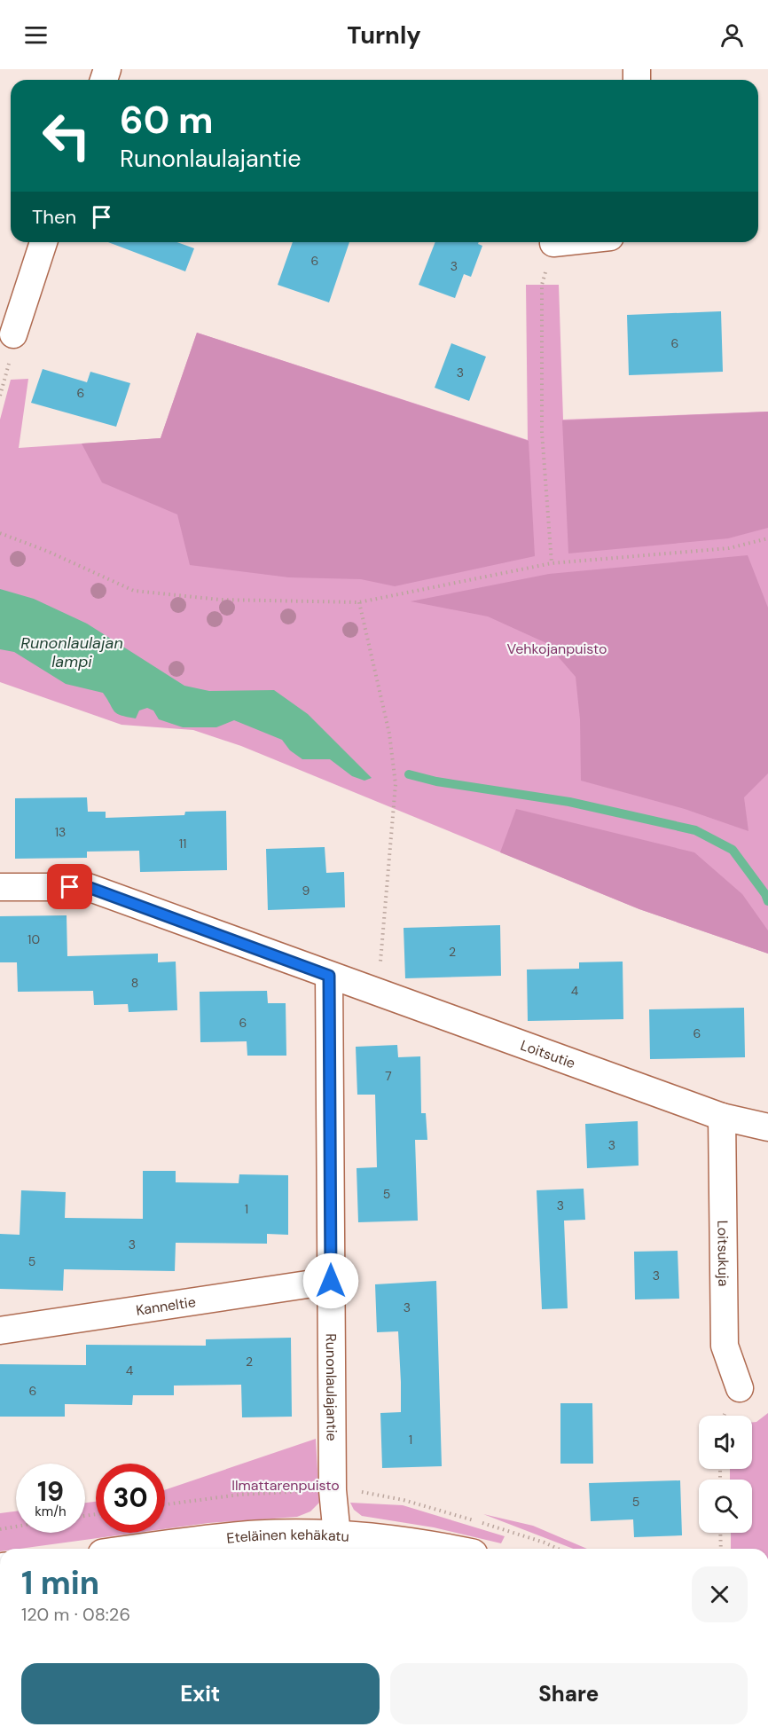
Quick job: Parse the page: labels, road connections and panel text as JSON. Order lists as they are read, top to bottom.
{
  "streets": {
    "street": [
      "Loitsutie",
      "Loitsukuja",
      "Kanneltie",
      "Runonlaulajantie",
      "Eteläinen kehäkatu"
    ]
  },
  "crossings": [
    ["Loitsutie", "Loitsukuja"],
    ["Loitsutie", "Runonlaulajantie"],
    ["Kanneltie", "Runonlaulajantie"],
    ["Runonlaulajantie", "Eteläinen kehäkatu"]
  ],
  "water": ["Runonlaulajan lampi"],
  "parks": ["Vehkojanpuisto", "Ilmattarenpuisto"],
  "house_numbers": [
    "6",
    "3",
    "6",
    "3",
    "6",
    "13",
    "11",
    "9",
    "10",
    "2",
    "8",
    "4",
    "6",
    "6",
    "7",
    "3",
    "5",
    "3",
    "1",
    "3",
    "5",
    "3",
    "3",
    "2",
    "4",
    "6",
    "1",
    "5"
  ],
  "page": {
    "header": "Turnly",
    "turn": ["60 m", "Runonlaulajantie"],
    "then": "Then",
    "speed": "19 km/h",
    "limit": "30",
    "heading": ["1 min", "120 m · 08:26"],
    "buttons": ["Exit", "Share"]
  }
}
